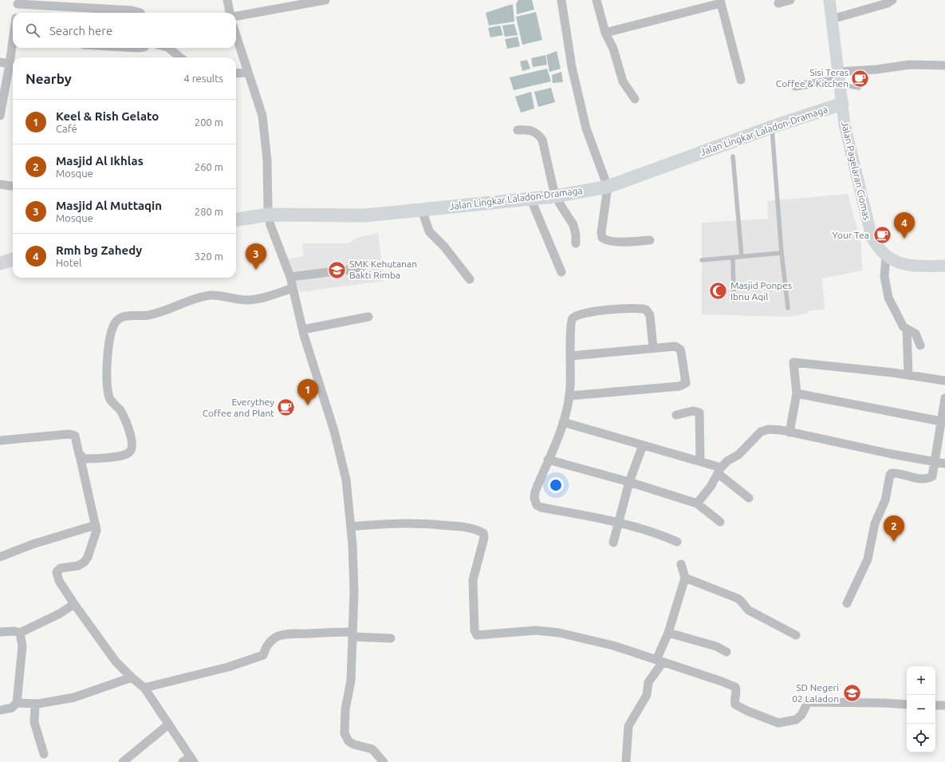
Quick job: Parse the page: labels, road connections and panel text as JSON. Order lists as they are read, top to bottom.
{
  "streets": {
    "main road": ["Jalan Lingkar Laladon-Dramaga", "Jalan Pagelaran Ciomas"]
  },
  "crossings": [
    ["Jalan Lingkar Laladon-Dramaga", "Jalan Pagelaran Ciomas"]
  ],
  "places": {
    "cafe": ["Sisi Teras Coffee & Kitchen", "Your Tea", "Everythey Coffee and Plant"],
    "school or university": ["SMK Kehutanan Bakti Rimba", "SD Negeri 02 Laladon"],
    "mosque": ["Masjid Ponpes Ibnu Aqil"]
  },
  "page": {
    "search": "Search here",
    "heading": ["Nearby", "4 results"],
    "list": [
      {
        "mark": "1",
        "name": "Keel & Rish Gelato",
        "note": "Café",
        "value": "200 m"
      },
      {
        "mark": "2",
        "name": "Masjid Al Ikhlas",
        "note": "Mosque",
        "value": "260 m"
      },
      {
        "mark": "3",
        "name": "Masjid Al Muttaqin",
        "note": "Mosque",
        "value": "280 m"
      },
      {
        "mark": "4",
        "name": "Rmh bg Zahedy",
        "note": "Hotel",
        "value": "320 m"
      }
    ],
    "pins": [
      "4",
      "3",
      "1",
      "2"
    ],
    "map_buttons": ["+", "−"]
  }
}
